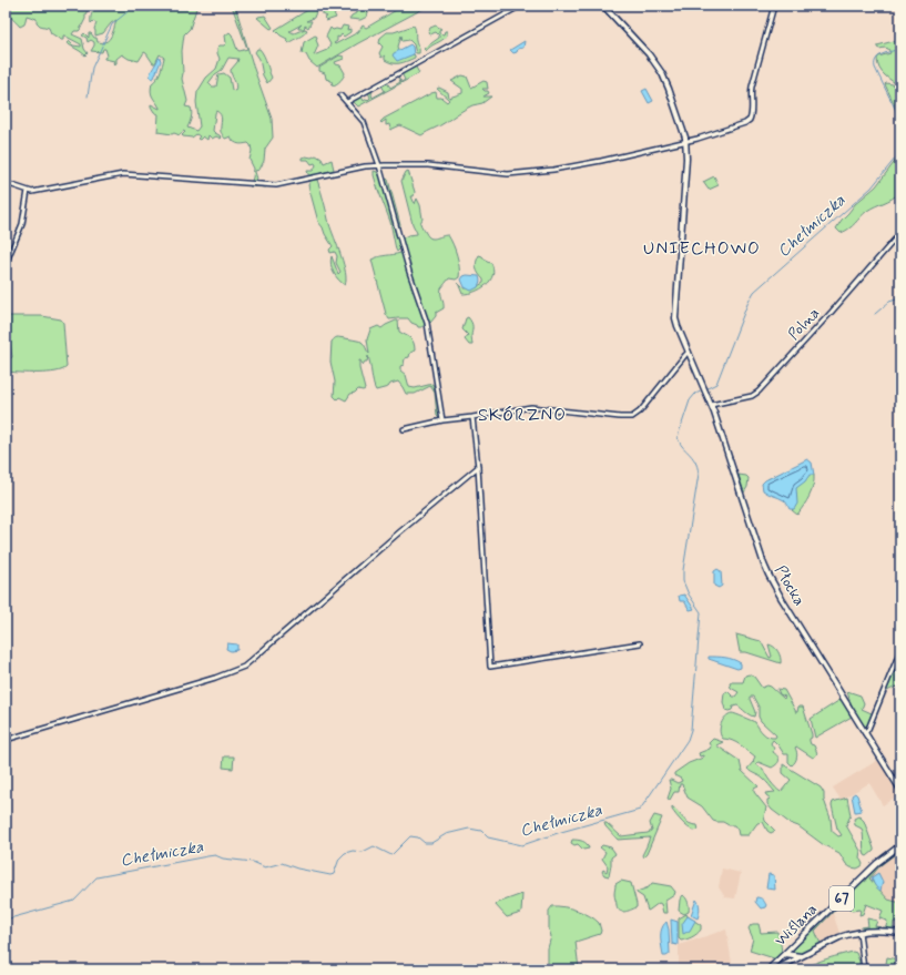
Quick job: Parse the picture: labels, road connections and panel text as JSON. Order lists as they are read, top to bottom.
{
  "streets": {
    "main road": ["Płocka", "67", "Wiślana"],
    "street": ["Polna"]
  },
  "crossings": [
    ["Polna", "Płocka"]
  ],
  "districts": ["UNIECHOWO", "SKÓRZNO"],
  "water": ["Chełmiczka"]
}
